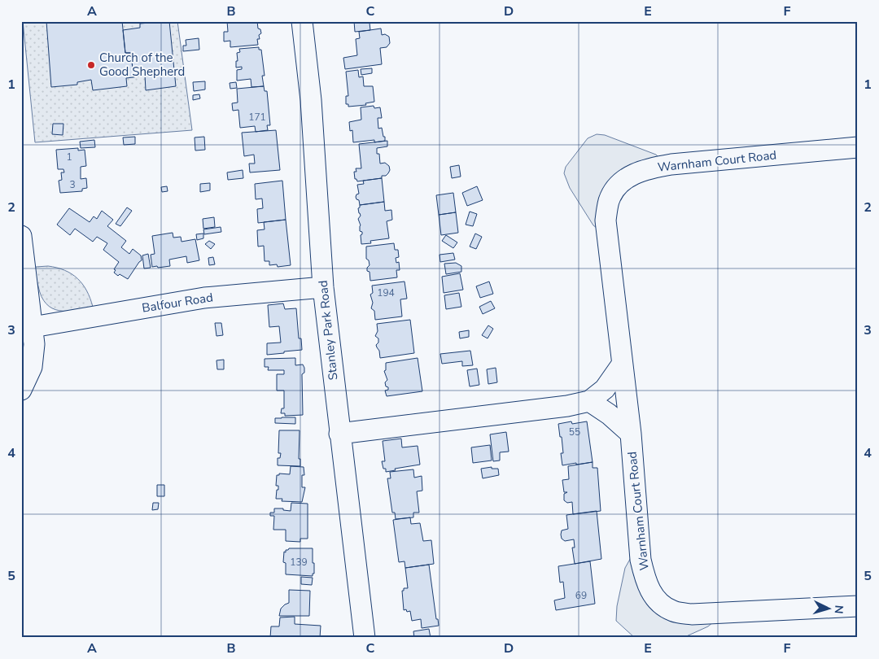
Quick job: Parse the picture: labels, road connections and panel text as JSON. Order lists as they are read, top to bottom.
{
  "streets": {
    "street": ["Warnham Court Road", "Balfour Road", "Stanley Park Road"]
  },
  "crossings": [
    ["Balfour Road", "Stanley Park Road"]
  ],
  "places": ["Church of the Good Shepherd"],
  "house_numbers": [
    "171",
    "1",
    "3",
    "194",
    "55",
    "139",
    "69"
  ],
  "north": "right",
  "grid": {
    "columns": [
      "A",
      "B",
      "C",
      "D",
      "E",
      "F"
    ],
    "rows": [
      "1",
      "2",
      "3",
      "4",
      "5"
    ]
  }
}
